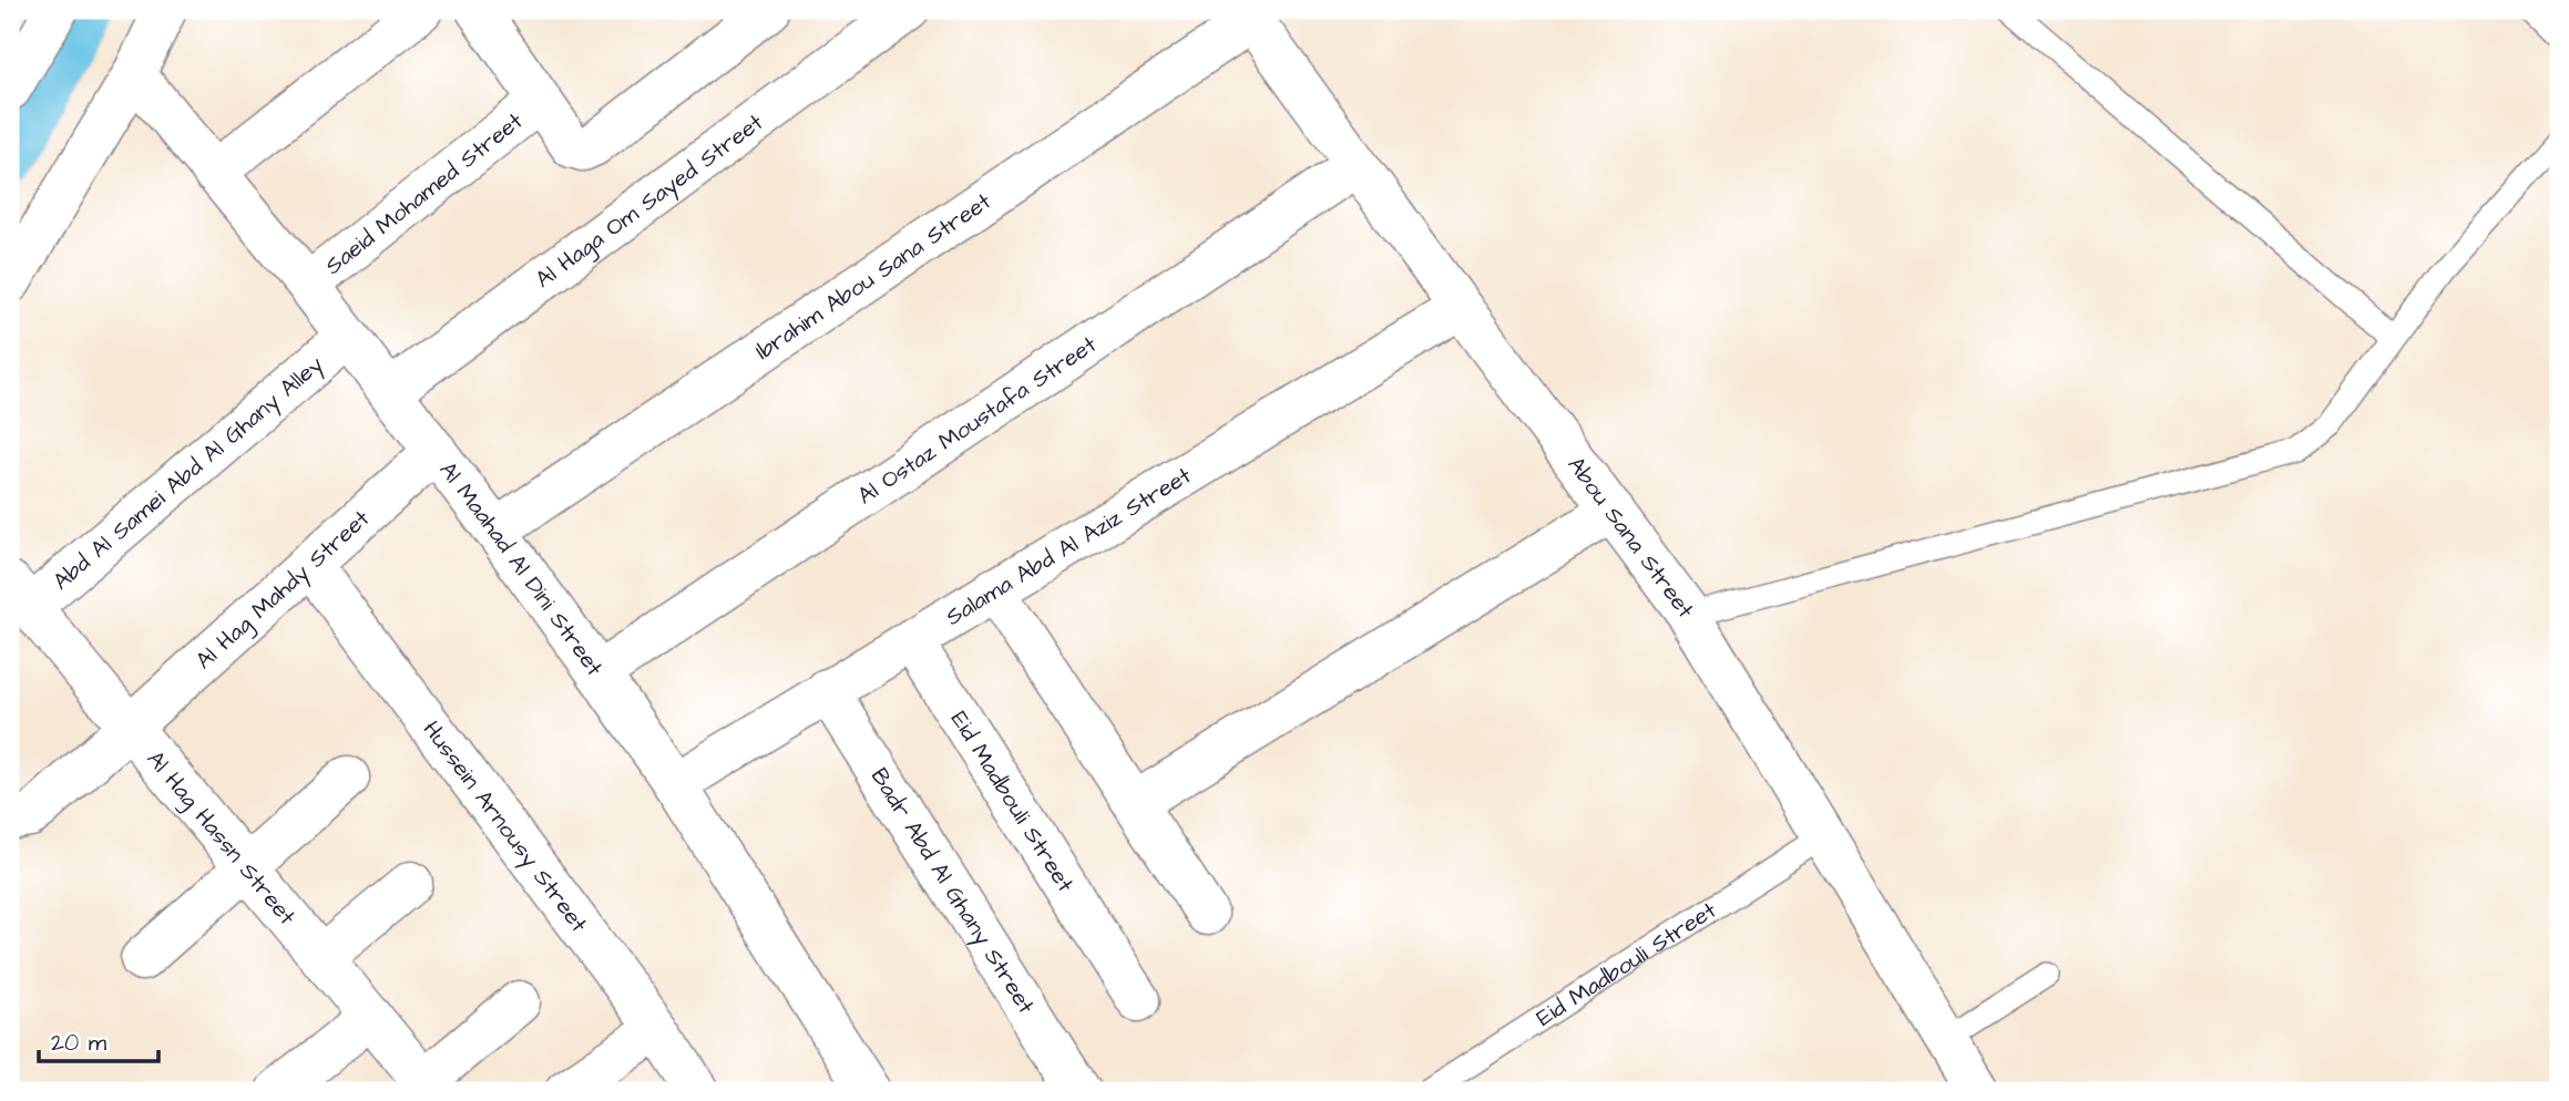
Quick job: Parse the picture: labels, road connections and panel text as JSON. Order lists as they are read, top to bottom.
{
  "streets": {
    "street": [
      "Saeid Mohamed Street",
      "Al Haga Om Sayed Street",
      "Ibrahim Abou Sana Street",
      "Al Ostaz Moustafa Street",
      "Abd Al Samei Abd Al Ghany Alley",
      "Abou Sana Street",
      "Salama Abd Al Aziz Street",
      "Al Maahad Al Dini Street",
      "Al Hag Mahdy Street",
      "Eid Madbouli Street",
      "Hussein Arnousy Street",
      "Al Hag Hassn Street",
      "Badr Abd Al Ghany Street"
    ]
  },
  "crossings": [
    ["Saeid Mohamed Street", "Al Maahad Al Dini Street"],
    ["Al Haga Om Sayed Street", "Al Maahad Al Dini Street"],
    ["Ibrahim Abou Sana Street", "Abou Sana Street"],
    ["Ibrahim Abou Sana Street", "Al Maahad Al Dini Street"],
    ["Al Ostaz Moustafa Street", "Abou Sana Street"],
    ["Al Ostaz Moustafa Street", "Al Maahad Al Dini Street"],
    ["Abd Al Samei Abd Al Ghany Alley", "Al Maahad Al Dini Street"],
    ["Abd Al Samei Abd Al Ghany Alley", "Al Hag Hassn Street"],
    ["Abou Sana Street", "Salama Abd Al Aziz Street"],
    ["Abou Sana Street", "Eid Madbouli Street"],
    ["Salama Abd Al Aziz Street", "Al Maahad Al Dini Street"],
    ["Salama Abd Al Aziz Street", "Eid Madbouli Street"],
    ["Salama Abd Al Aziz Street", "Badr Abd Al Ghany Street"],
    ["Al Maahad Al Dini Street", "Al Hag Mahdy Street"],
    ["Al Hag Mahdy Street", "Hussein Arnousy Street"],
    ["Al Hag Mahdy Street", "Al Hag Hassn Street"]
  ],
  "scale_bar": "20 m"
}
